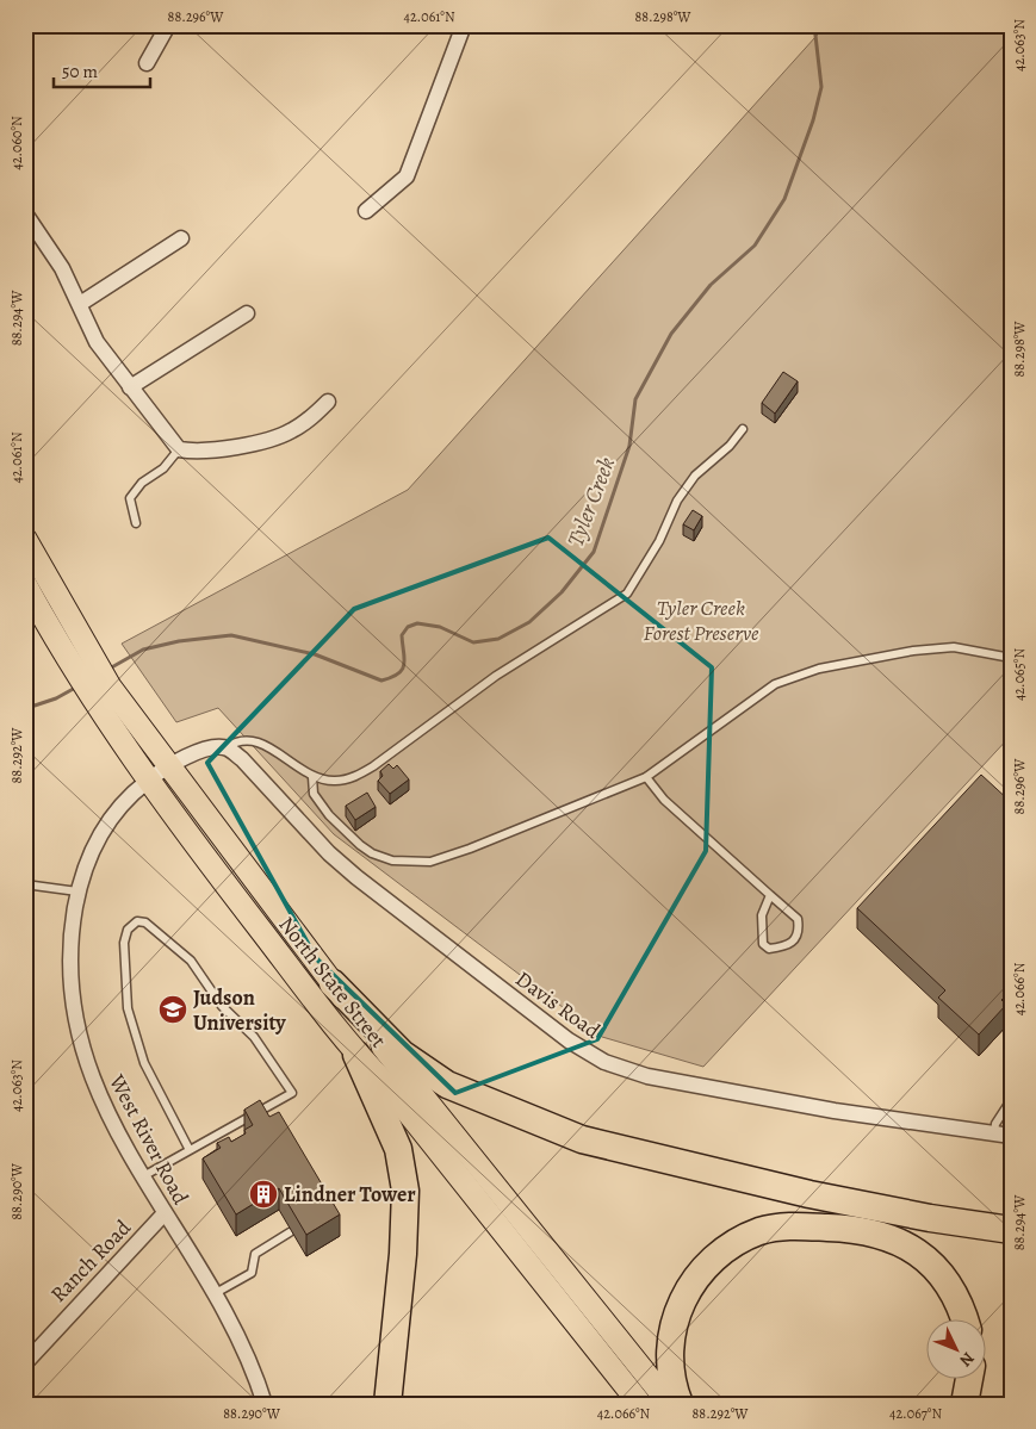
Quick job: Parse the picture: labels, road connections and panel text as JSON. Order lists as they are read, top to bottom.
{
  "streets": {
    "main road": ["North State Street"],
    "street": ["Davis Road", "West River Road", "Ranch Road"]
  },
  "crossings": [
    ["North State Street", "West River Road"],
    ["West River Road", "Ranch Road"]
  ],
  "water": ["Tyler Creek"],
  "parks": ["Tyler Creek Forest Preserve"],
  "places": {
    "school or university": ["Judson University"],
    "building": ["Lindner Tower"]
  },
  "scale_bar": "50 m",
  "north": "bottom right",
  "coordinates": [
    "88.296°W",
    "42.061°N",
    "88.298°W",
    "42.063°N",
    "42.060°N",
    "88.294°W",
    "42.065°N",
    "88.292°W",
    "42.066°N",
    "88.290°W",
    "42.067°N"
  ]
}
